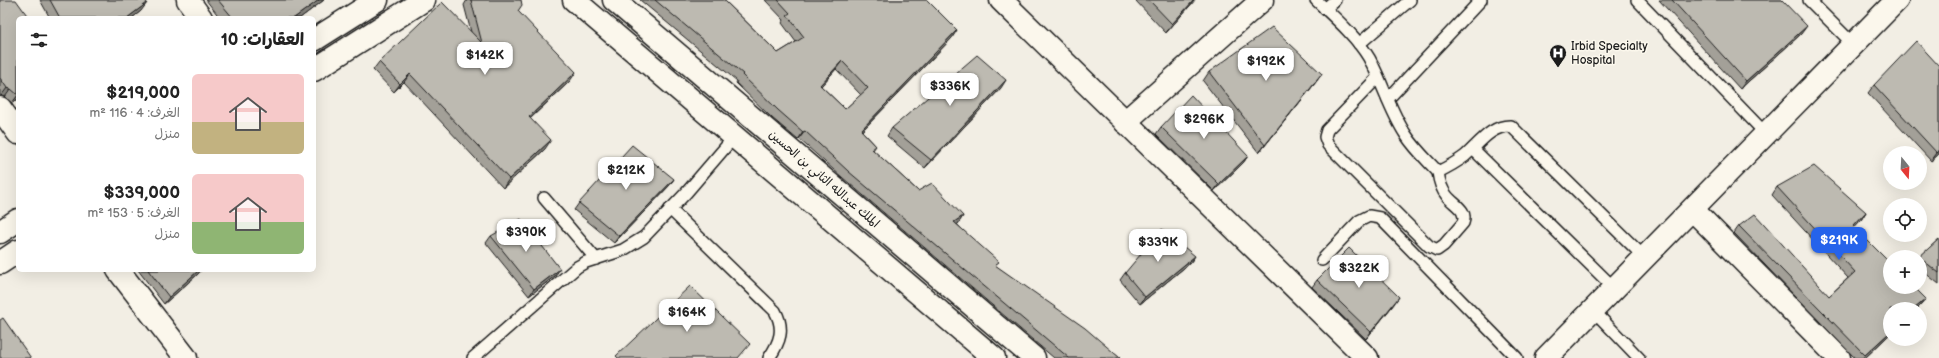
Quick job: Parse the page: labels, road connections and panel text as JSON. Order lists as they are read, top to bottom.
{
  "streets": {
    "street": ["الملك عبدالله الثاني بن الحسين"]
  },
  "places": {
    "hospital": ["Irbid Specialty Hospital"]
  },
  "north": "bottom",
  "page": {
    "heading": "العقارات: 10",
    "price": [
      "$142K",
      "$192K",
      "$336K",
      "$296K",
      "$212K",
      "$390K",
      "$219K",
      "$339K",
      "$322K",
      "$164K"
    ],
    "list": [
      {
        "name": "$219,000",
        "note": "الغرف: 4 · 116 m² · منزل"
      },
      {
        "name": "$339,000",
        "note": "الغرف: 5 · 153 m² · منزل"
      }
    ],
    "map_buttons": ["+", "−"]
  }
}
